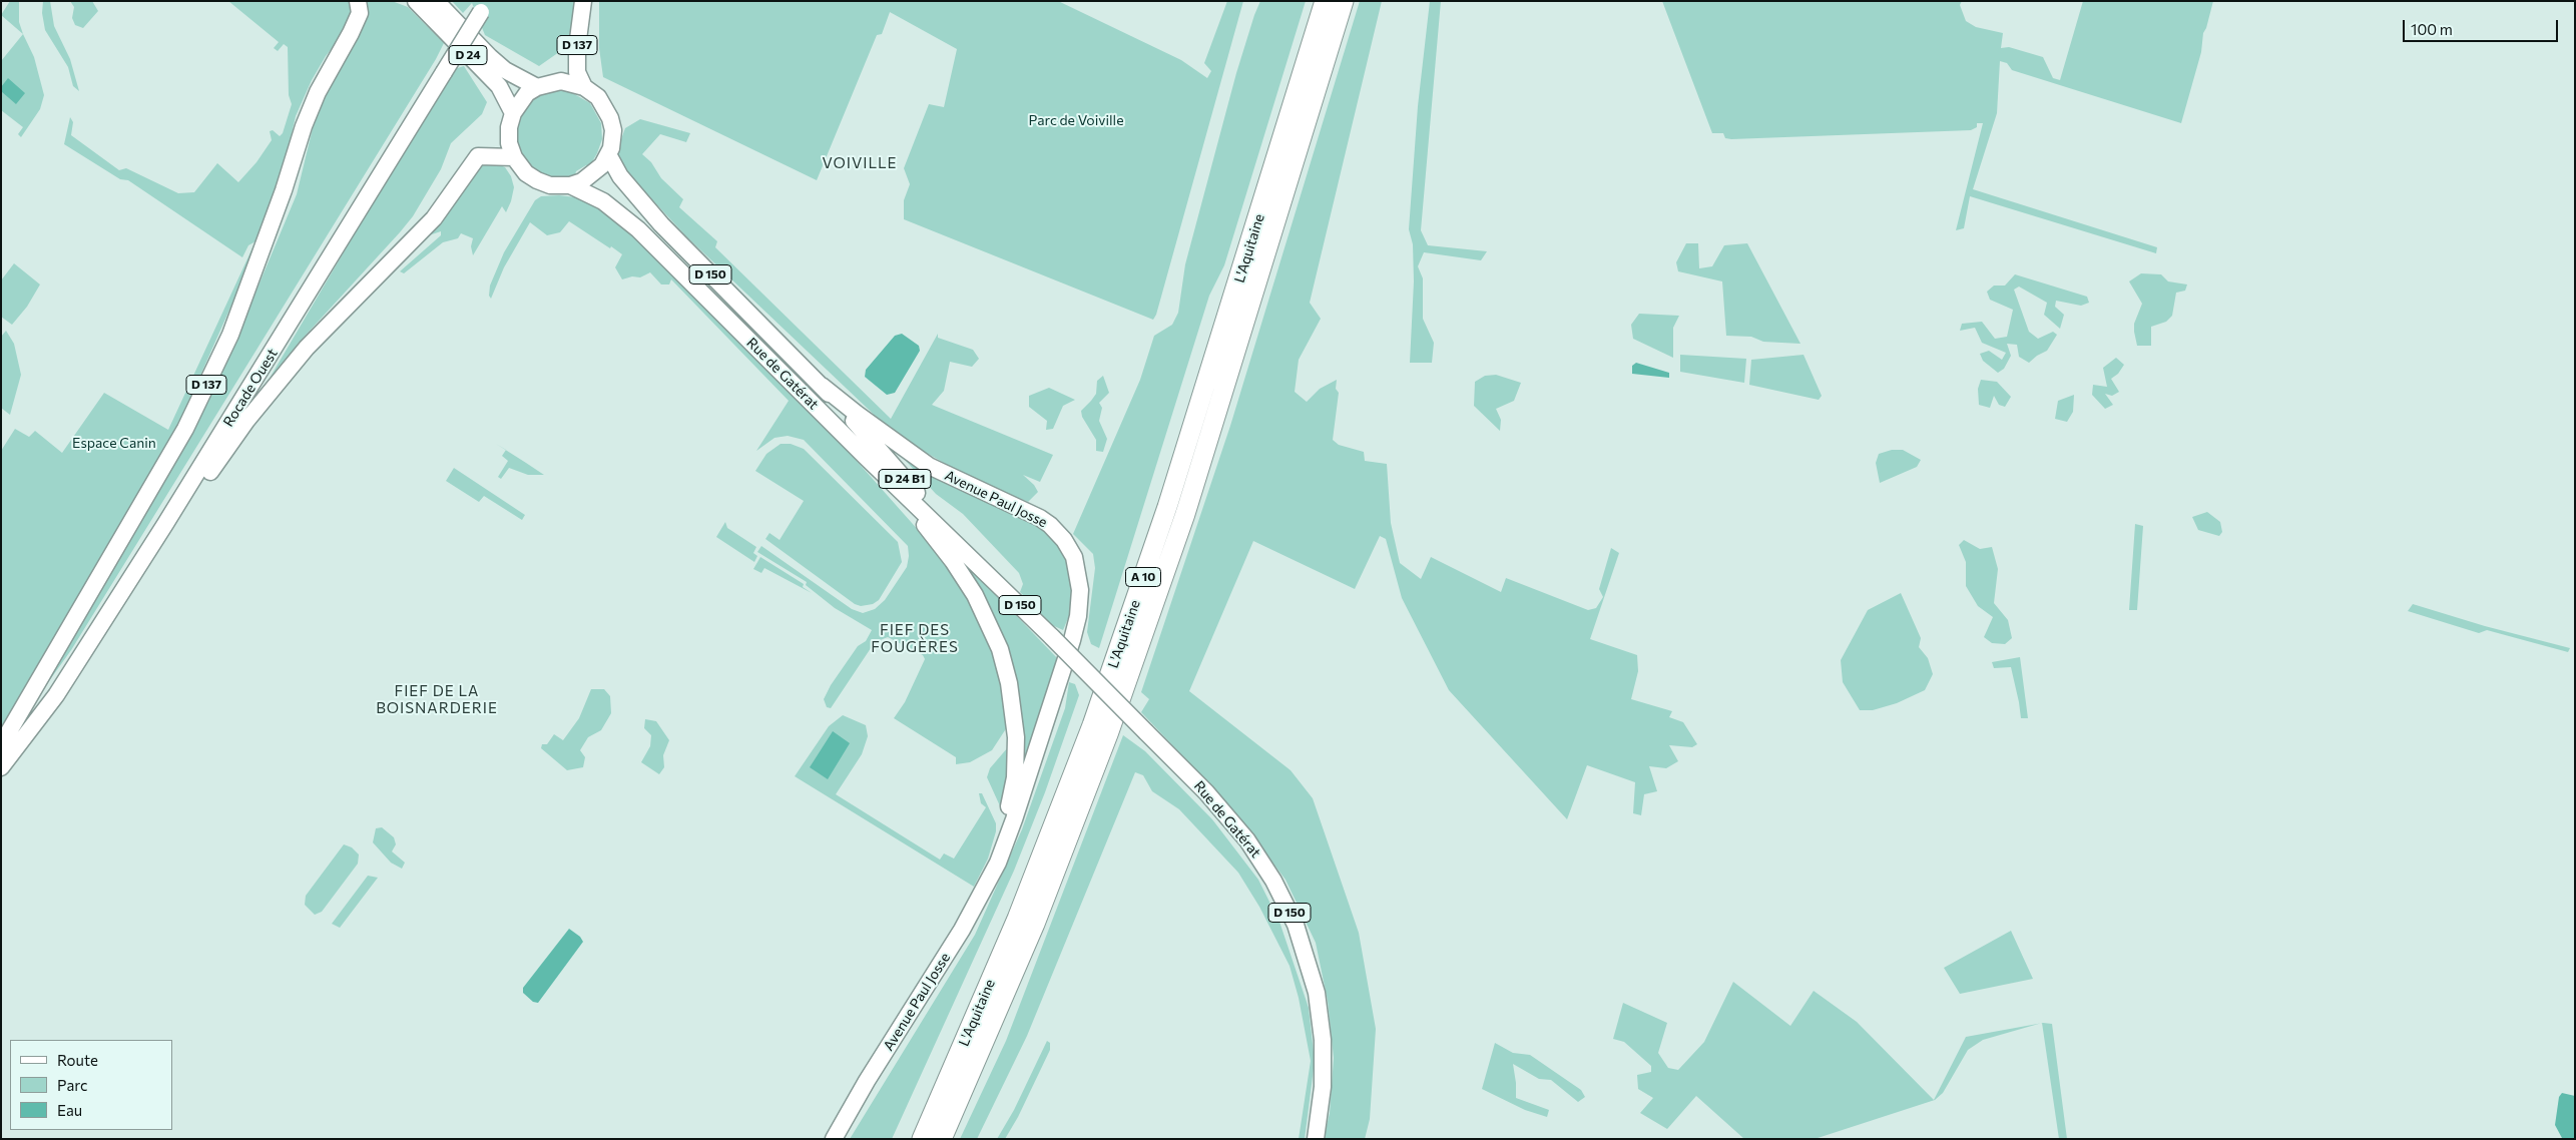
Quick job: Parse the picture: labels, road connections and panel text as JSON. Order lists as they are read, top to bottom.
{
  "streets": {
    "highway": ["L'Aquitaine", "A 10"],
    "main road": [
      "D 137",
      "D 24",
      "D 150",
      "Rue de Gatérat",
      "Rocade Ouest",
      "D 24 B1",
      "Avenue Paul Josse"
    ]
  },
  "crossings": [
    ["D 137", "D 24"],
    ["D 137", "Rue de Gatérat"],
    ["D 137", "Rocade Ouest"],
    ["D 24", "Rue de Gatérat"],
    ["Rue de Gatérat", "Avenue Paul Josse"]
  ],
  "districts": ["VOIVILLE", "FIEF DES FOUGÈRES", "FIEF DE LA BOISNARDERIE"],
  "parks": ["Parc de Voiville", "Espace Canin"],
  "legend": ["Route", "Parc", "Eau"],
  "scale_bar": "100 m"
}
